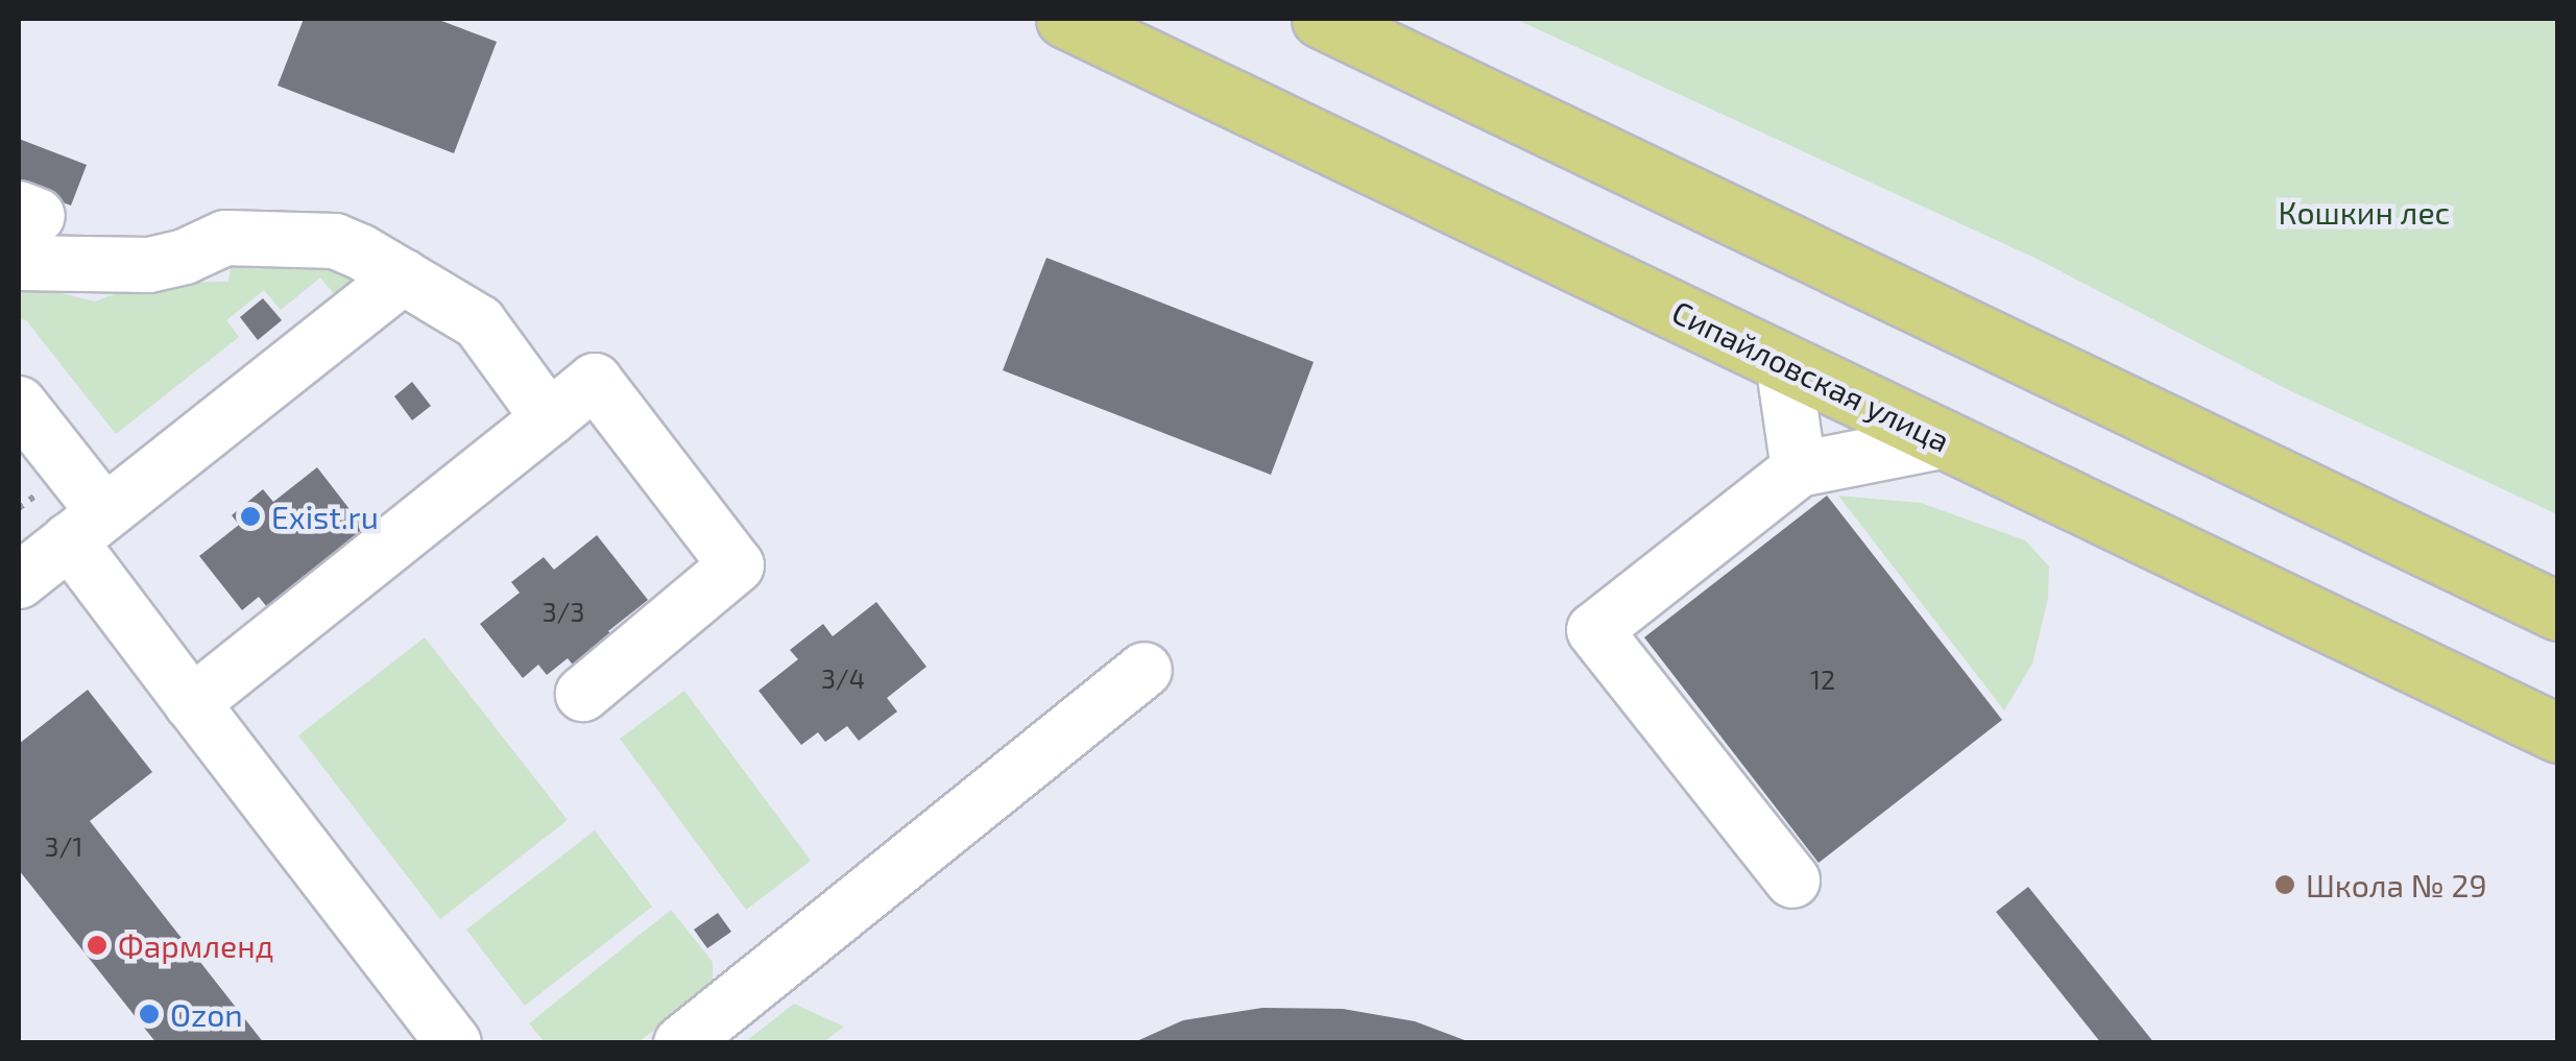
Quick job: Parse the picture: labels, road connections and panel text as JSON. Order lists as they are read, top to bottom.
{
  "streets": {
    "main road": ["Сипайловская улица"]
  },
  "parks": ["Кошкин лес"],
  "places": [
    "Exist.ru",
    "Школа № 29",
    "Фармленд",
    "Ozon"
  ],
  "house_numbers": [
    "3/3",
    "3/4",
    "12",
    "3/1"
  ]
}
